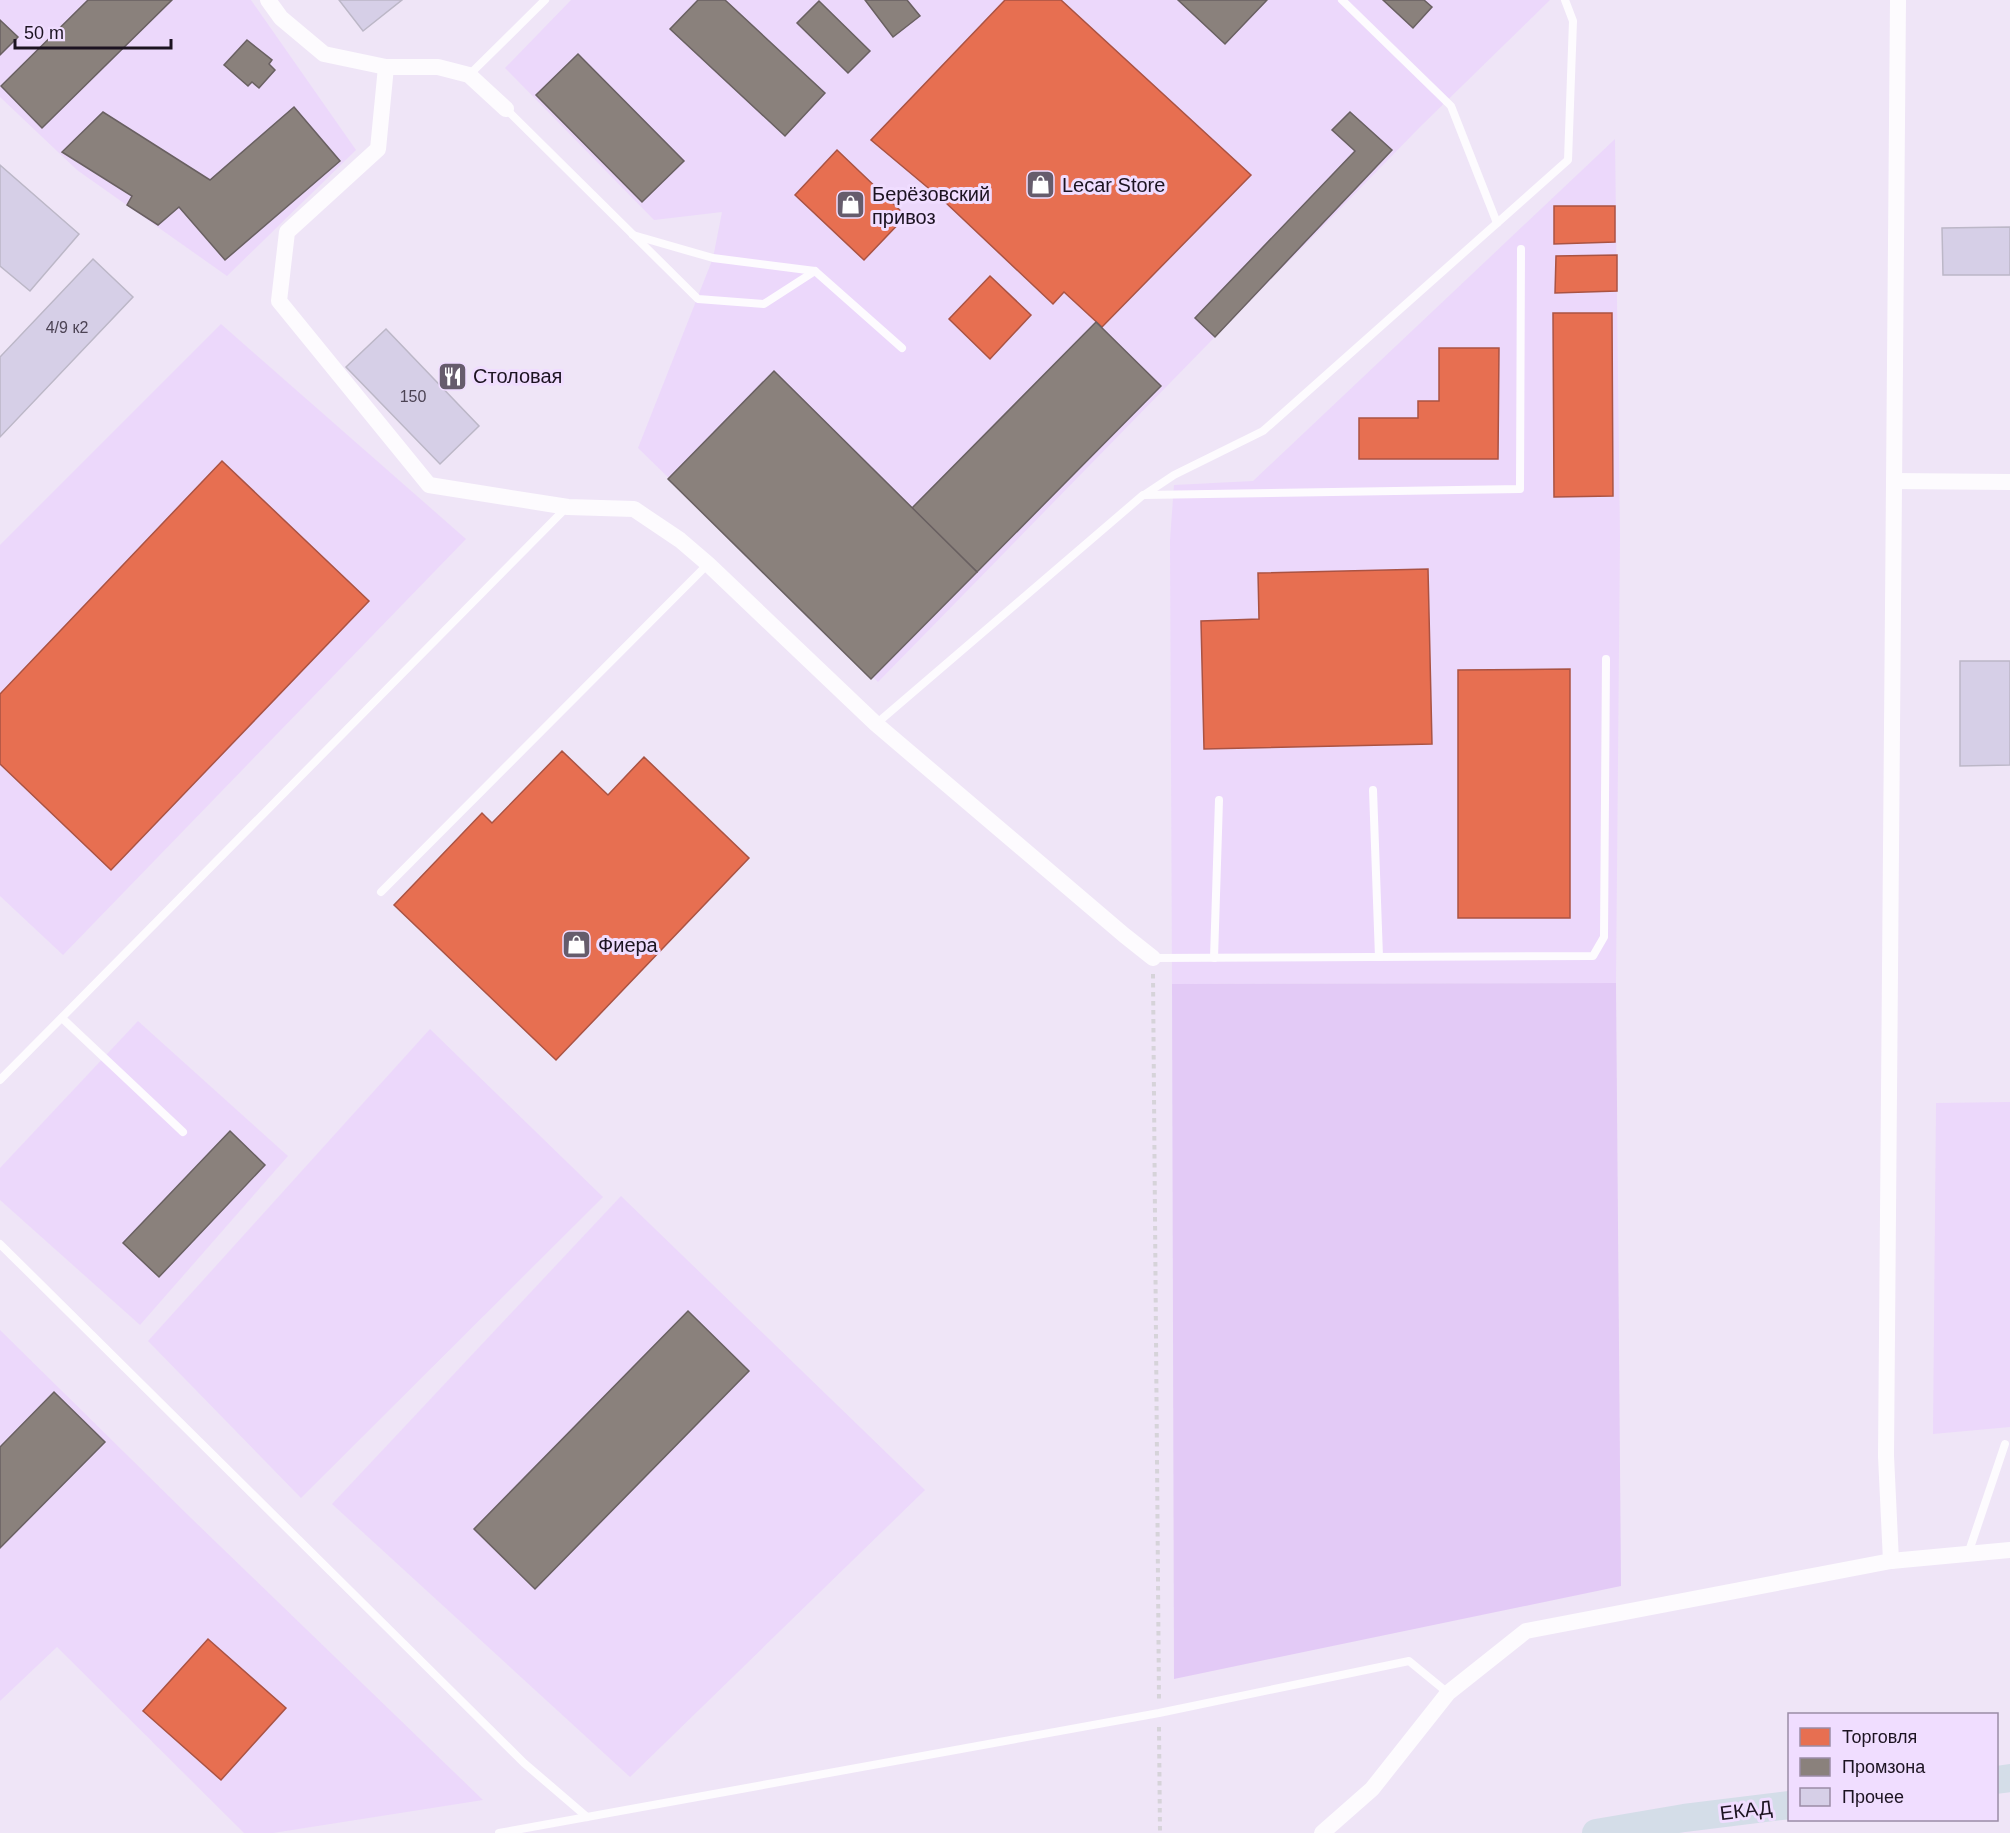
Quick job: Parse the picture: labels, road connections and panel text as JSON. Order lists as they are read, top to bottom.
{
  "streets": {
    "highway": ["ЕКАД"]
  },
  "places": {
    "shop": ["Lecar Store", "Берёзовский привоз", "Фиера"],
    "restaurant": ["Столовая"]
  },
  "house_numbers": ["4/9 к2", "150"],
  "legend": ["Торговля", "Промзона", "Прочее"],
  "scale_bar": "50 m"
}
